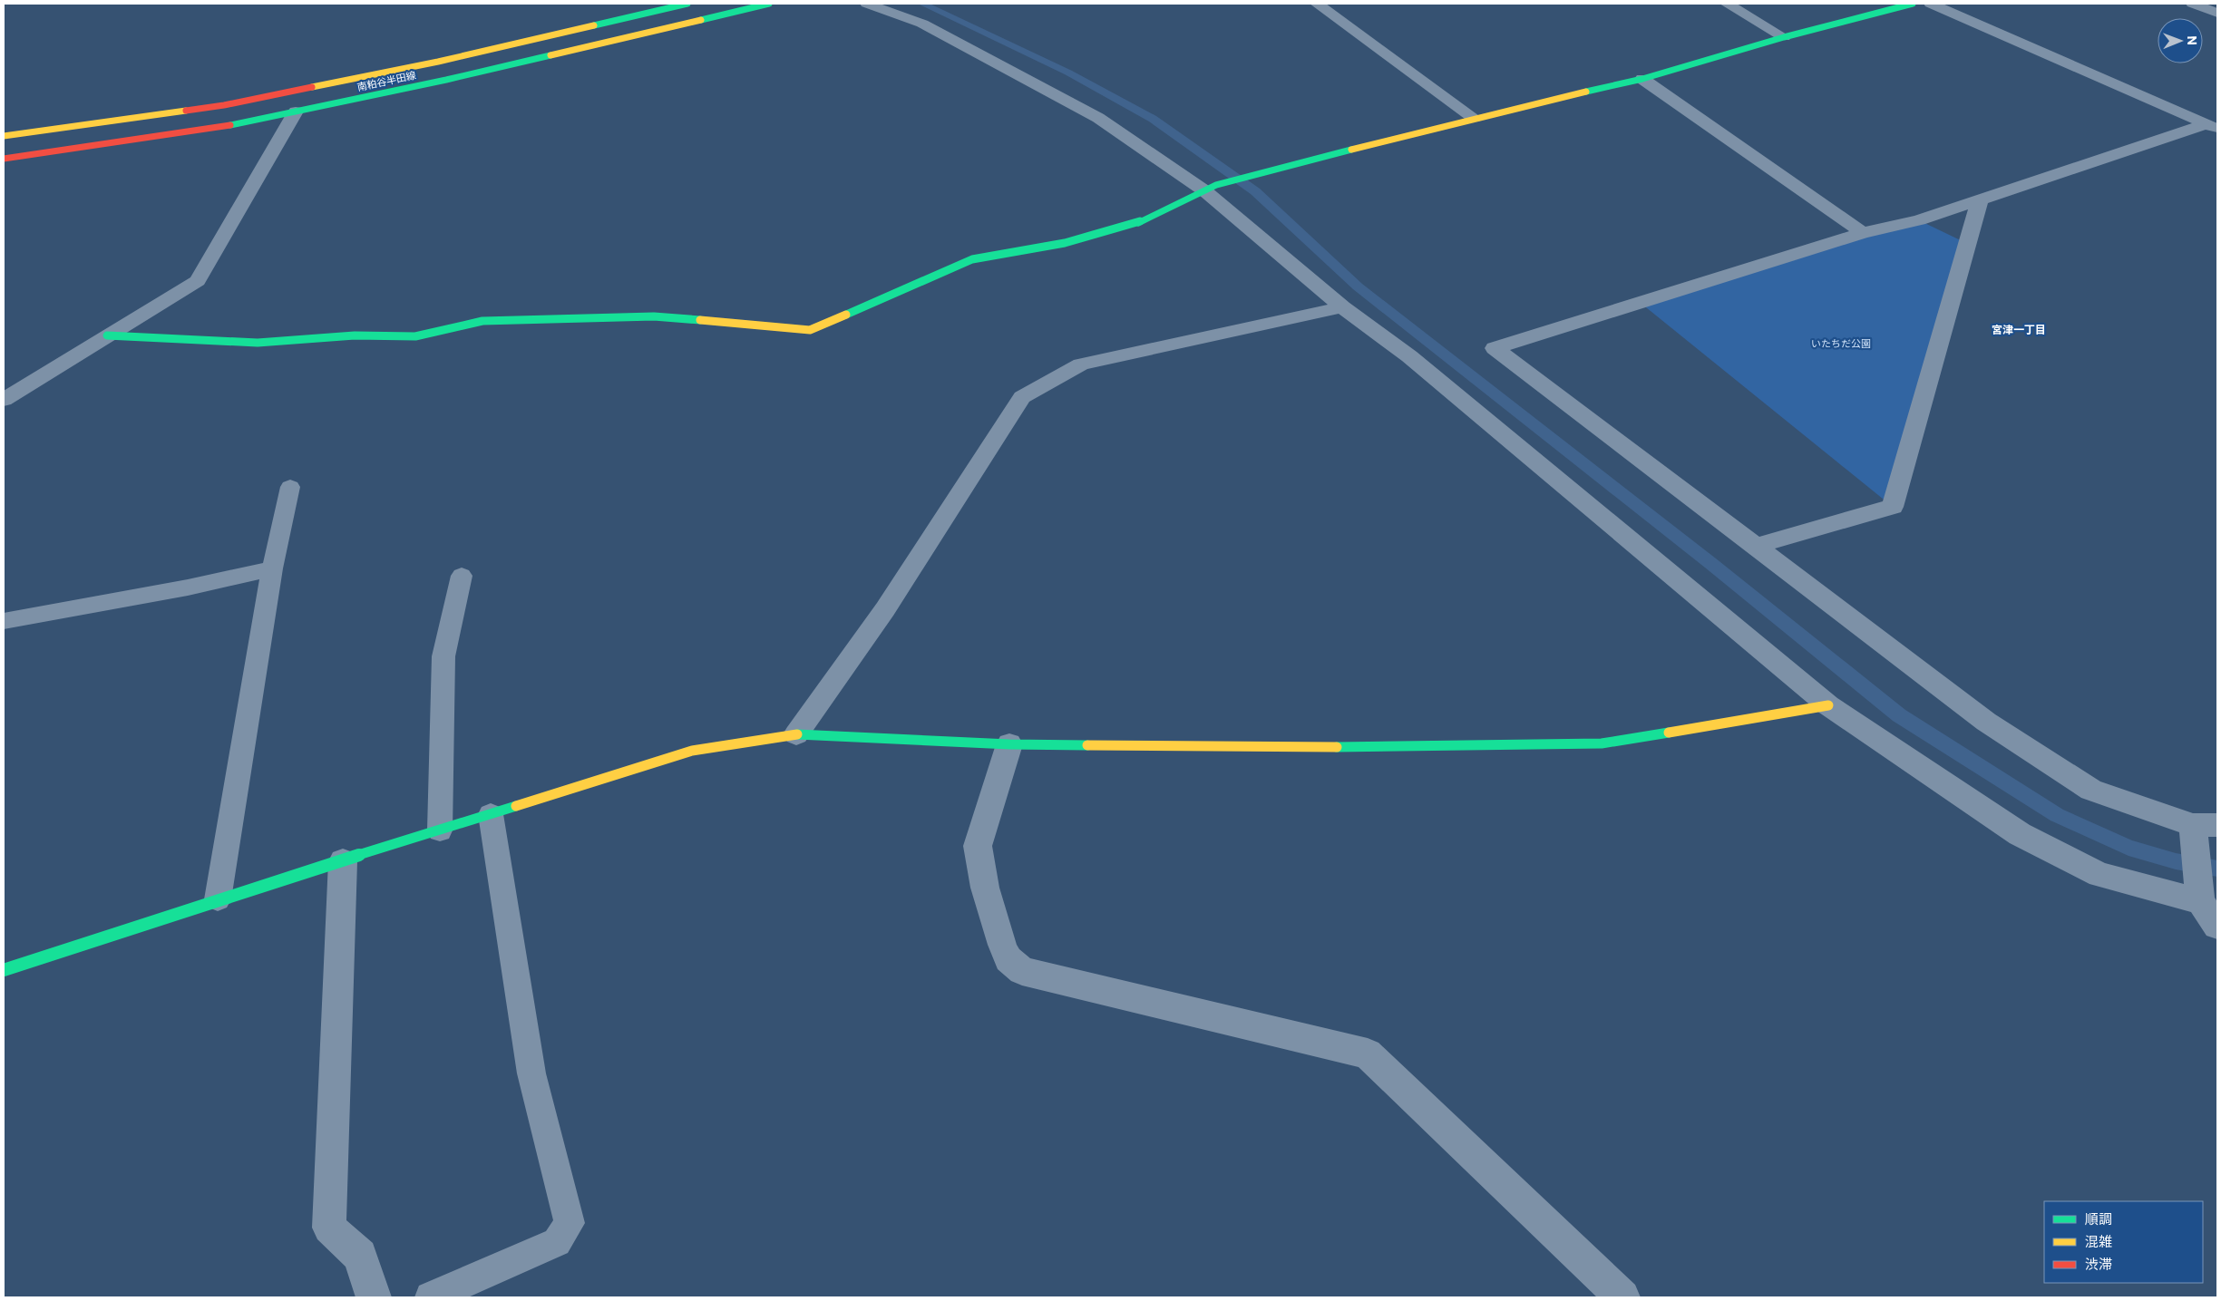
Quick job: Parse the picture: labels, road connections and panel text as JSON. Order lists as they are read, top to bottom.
{
  "streets": {
    "street": ["南粕谷半田線"]
  },
  "districts": ["宮津一丁目"],
  "parks": ["いたちだ公園"],
  "legend": ["順調", "混雑", "渋滞"],
  "north": "right"
}
